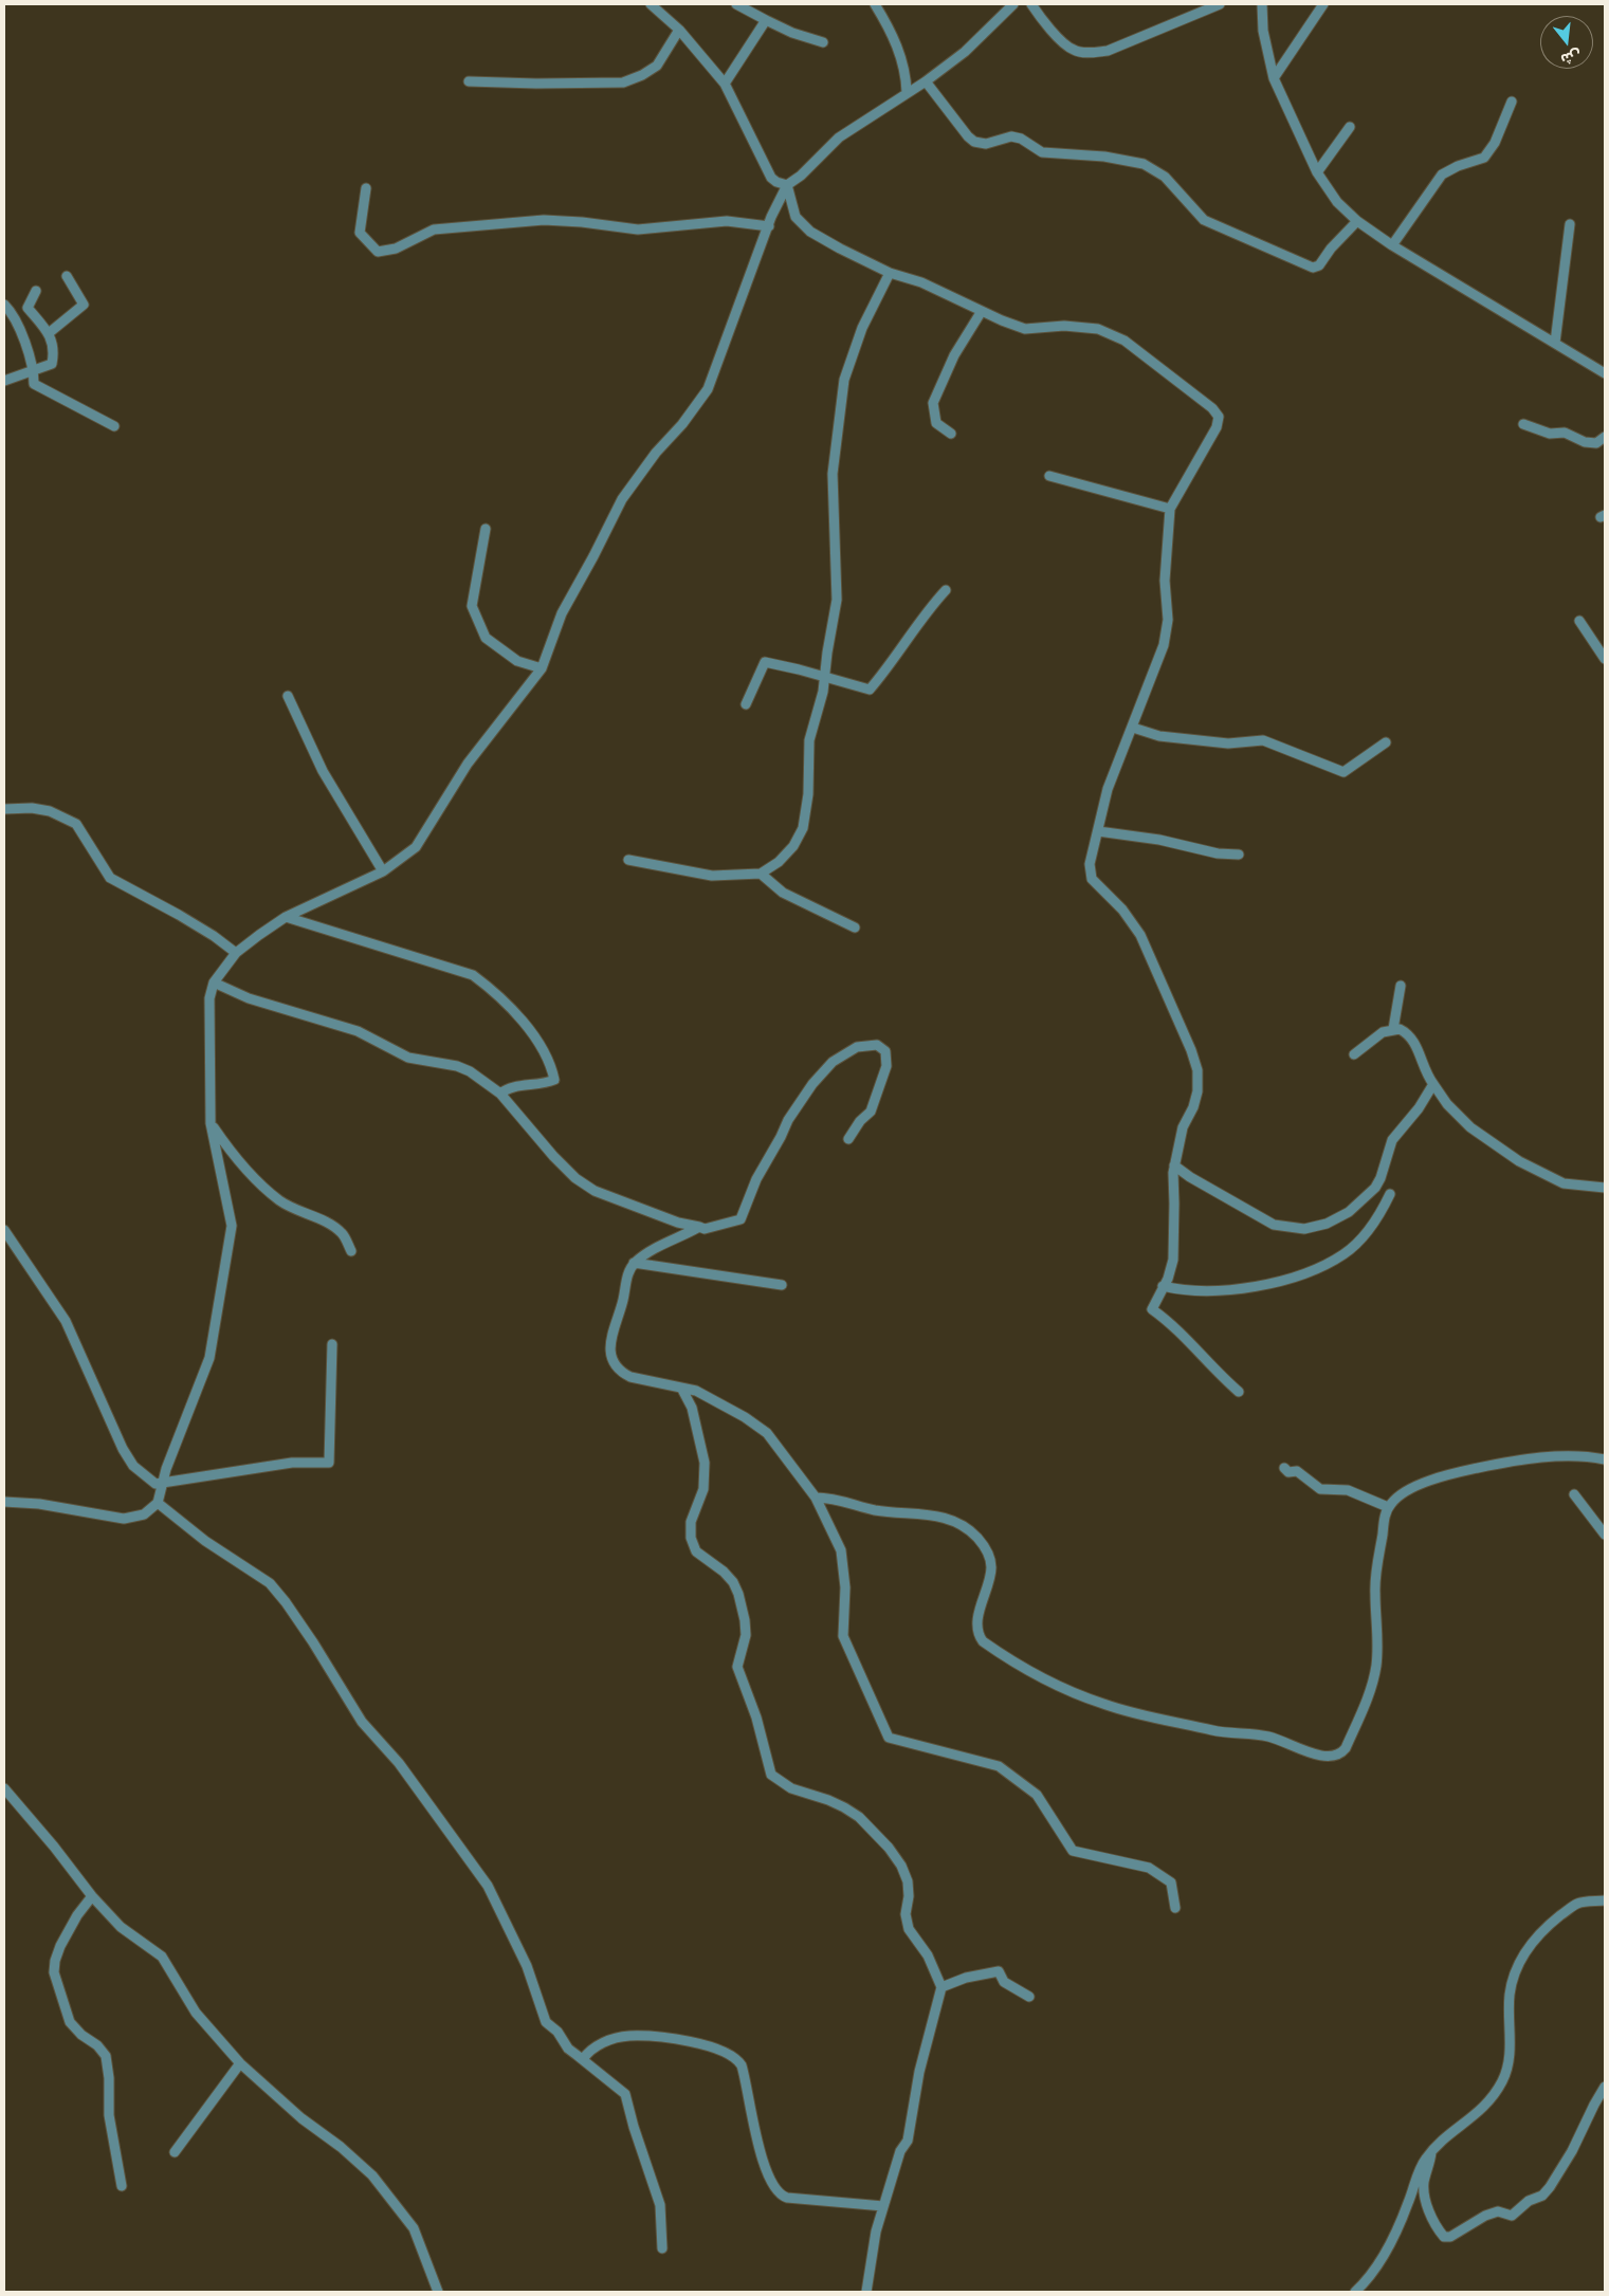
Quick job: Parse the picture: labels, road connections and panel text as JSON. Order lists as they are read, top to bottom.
{
  "north": "bottom"
}
